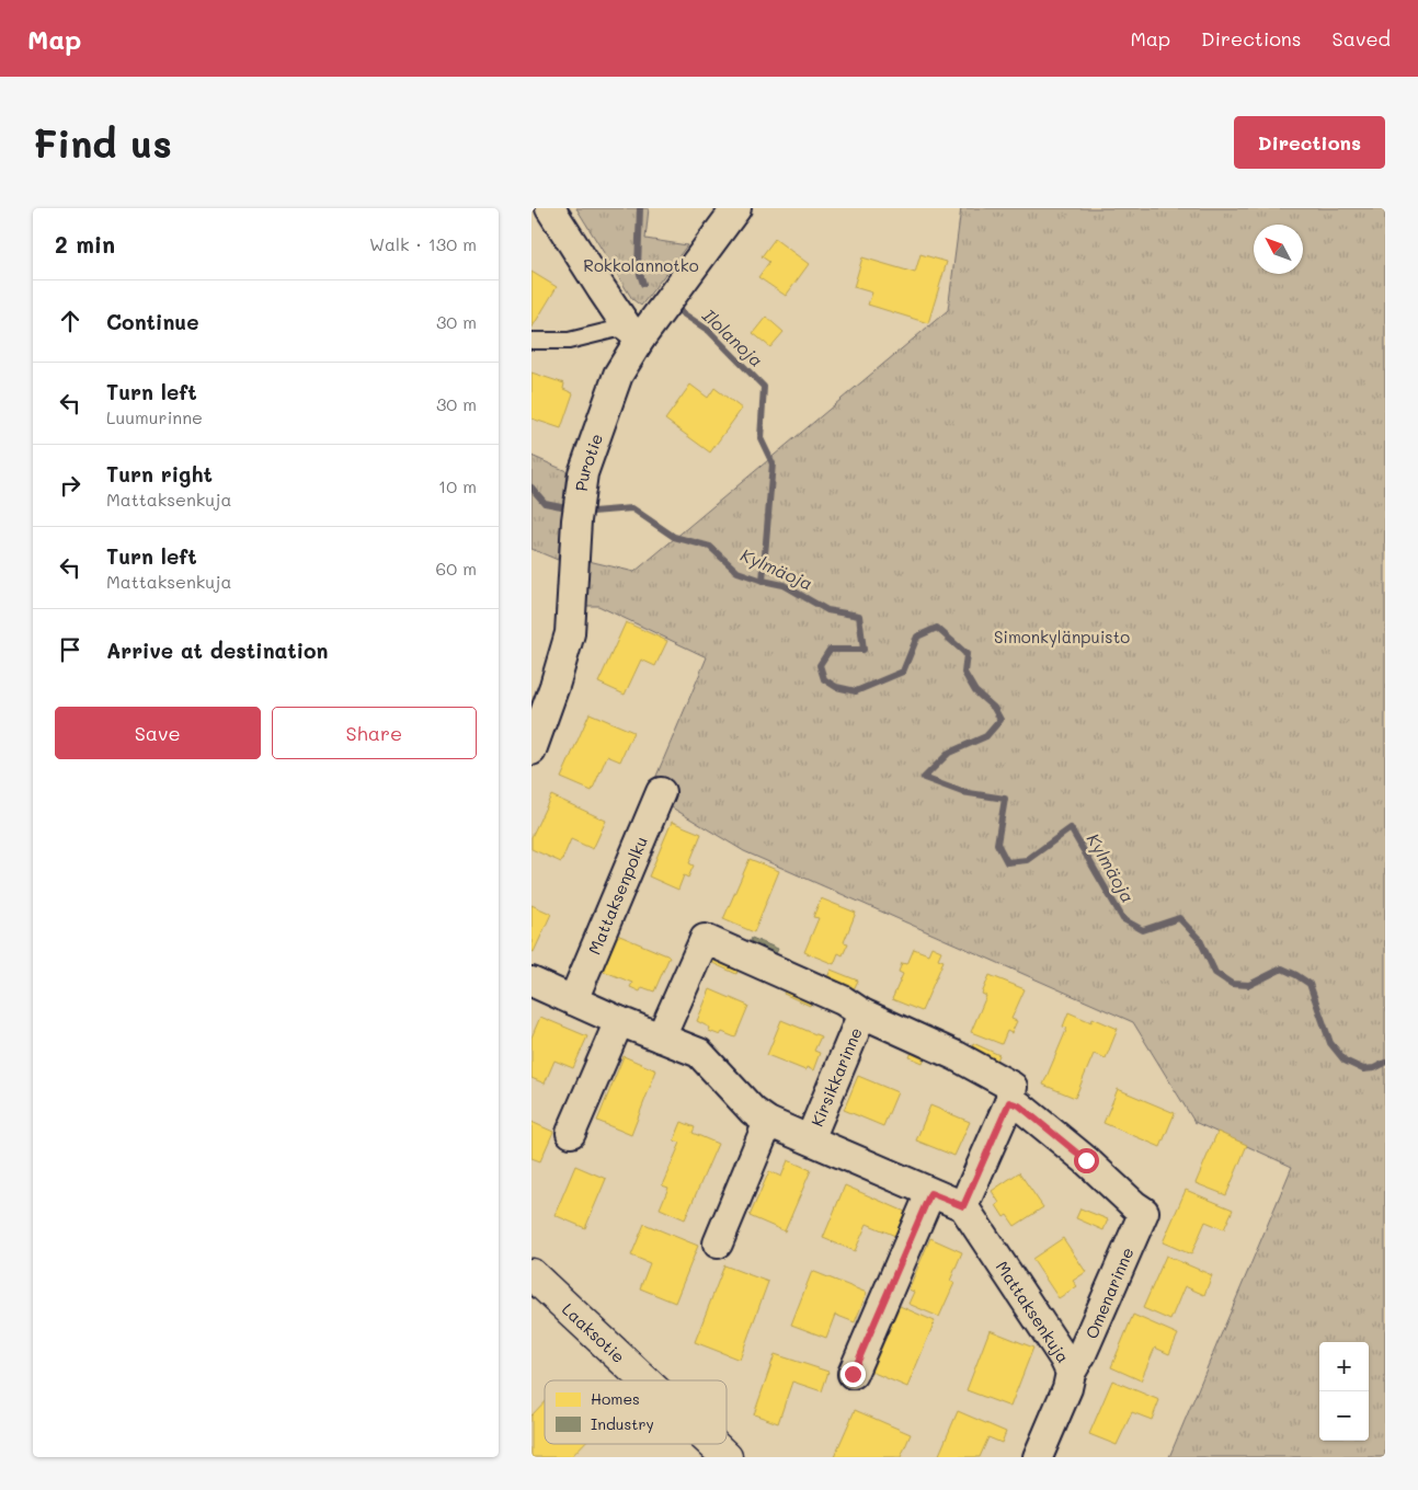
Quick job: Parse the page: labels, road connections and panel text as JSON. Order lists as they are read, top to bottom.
{
  "streets": {
    "main road": ["Laaksotie"],
    "street": [
      "Purotie",
      "Mattaksenpolku",
      "Kirsikkarinne",
      "Omenarinne",
      "Mattaksenkuja"
    ]
  },
  "crossings": [
    ["Omenarinne", "Mattaksenkuja"]
  ],
  "water": ["Ilolanoja", "Kylmäoja"],
  "parks": ["Rokkolannotko", "Simonkylänpuisto"],
  "legend": ["Homes", "Industry"],
  "north": "top left",
  "page": {
    "header": "Map",
    "nav": ["Map", "Directions", "Saved"],
    "buttons": [
      "Directions",
      ["Save", "Share"]
    ],
    "title": "Find us",
    "heading": ["2 min", "Walk · 130 m"],
    "list": [
      ["Continue", "30 m"],
      ["Turn left", "Luumurinne", "30 m"],
      ["Turn right", "Mattaksenkuja", "10 m"],
      ["Turn left", "Mattaksenkuja", "60 m"],
      "Arrive at destination"
    ],
    "map_buttons": ["+", "−"]
  }
}
